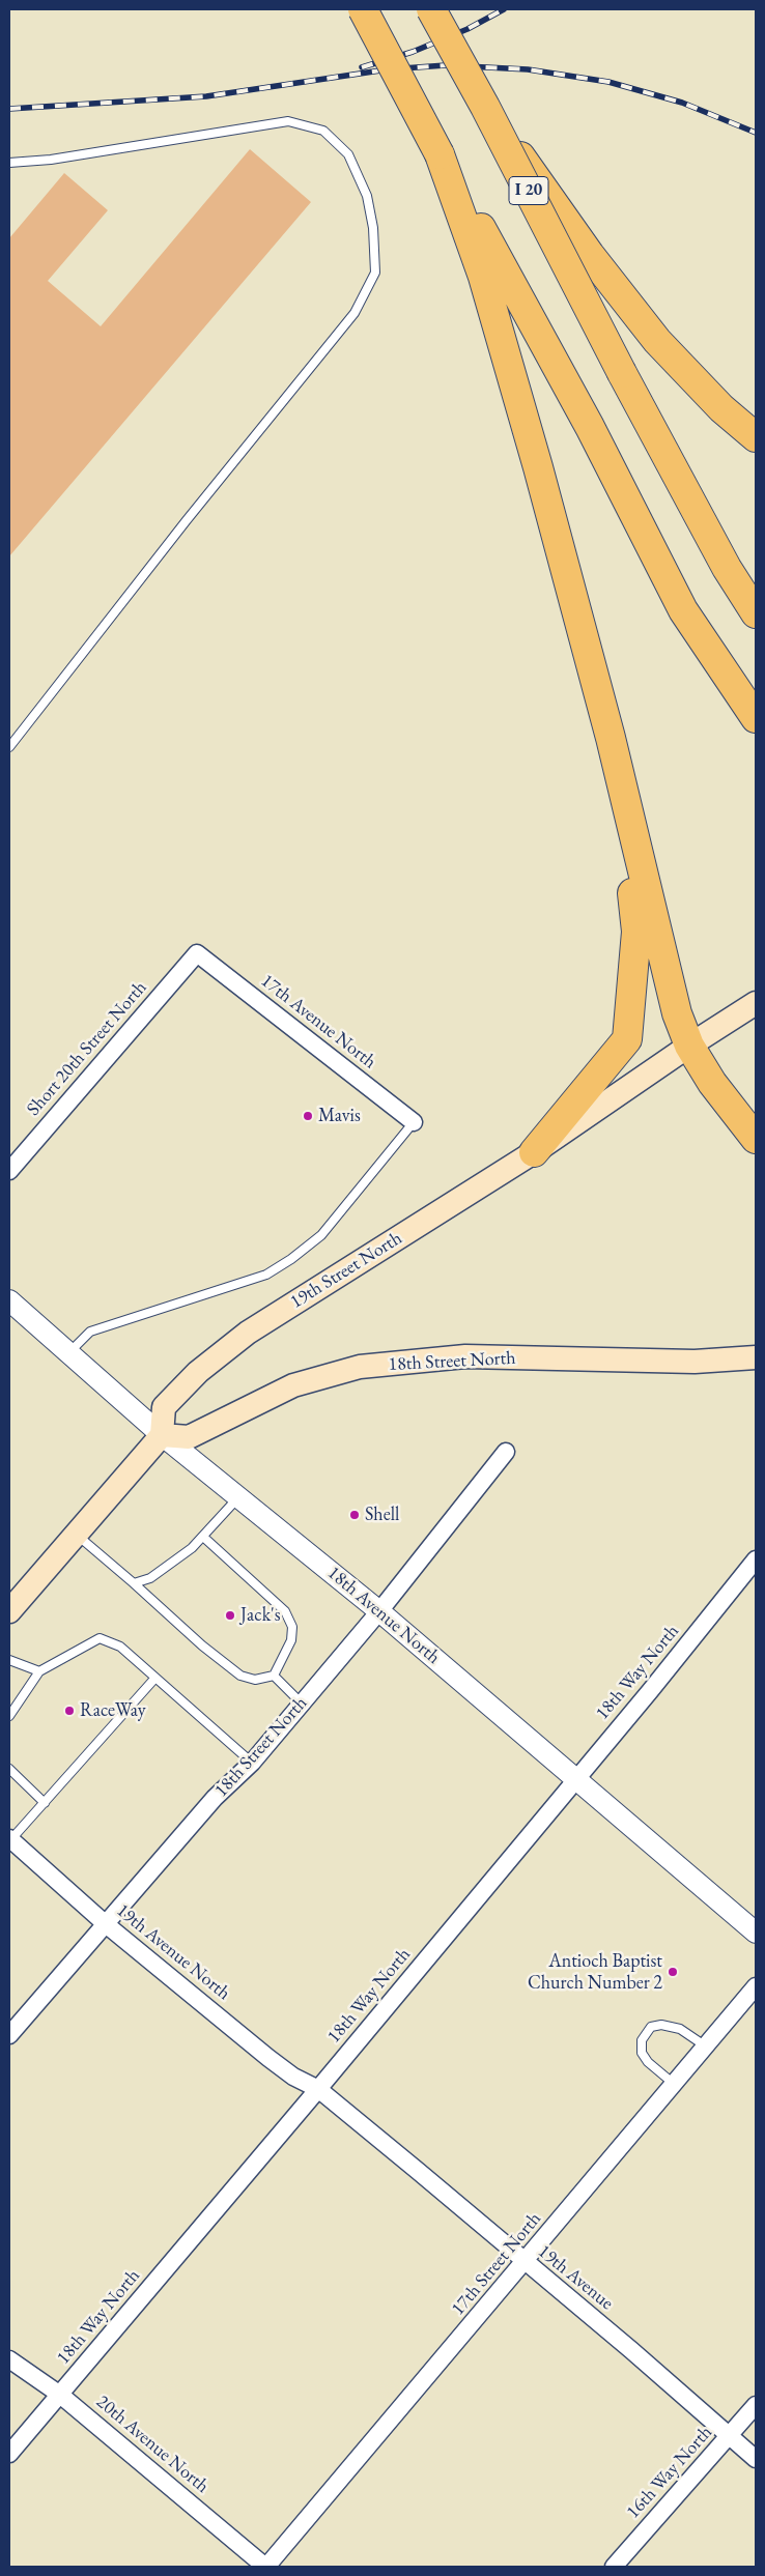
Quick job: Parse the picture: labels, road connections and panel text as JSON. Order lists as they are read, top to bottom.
{
  "streets": {
    "highway": ["I 20"],
    "main road": ["19th Street North", "18th Street North"],
    "street": [
      "17th Avenue North",
      "Short 20th Street North",
      "18th Avenue North",
      "18th Way North",
      "19th Avenue North",
      "17th Street North",
      "19th Avenue",
      "20th Avenue North",
      "16th Way North"
    ]
  },
  "crossings": [
    ["17th Avenue North", "Short 20th Street North"],
    ["19th Street North", "18th Street North"],
    ["19th Street North", "18th Avenue North"],
    ["18th Street North", "18th Avenue North"],
    ["18th Street North", "19th Avenue North"],
    ["18th Avenue North", "18th Way North"],
    ["18th Way North", "19th Avenue North"],
    ["18th Way North", "19th Avenue"],
    ["18th Way North", "20th Avenue North"],
    ["19th Avenue North", "19th Avenue"],
    ["17th Street North", "19th Avenue"],
    ["17th Street North", "20th Avenue North"],
    ["19th Avenue", "16th Way North"]
  ],
  "places": [
    "Mavis",
    "Shell",
    "Jack's",
    "RaceWay",
    "Antioch Baptist Church Number 2"
  ]
}
